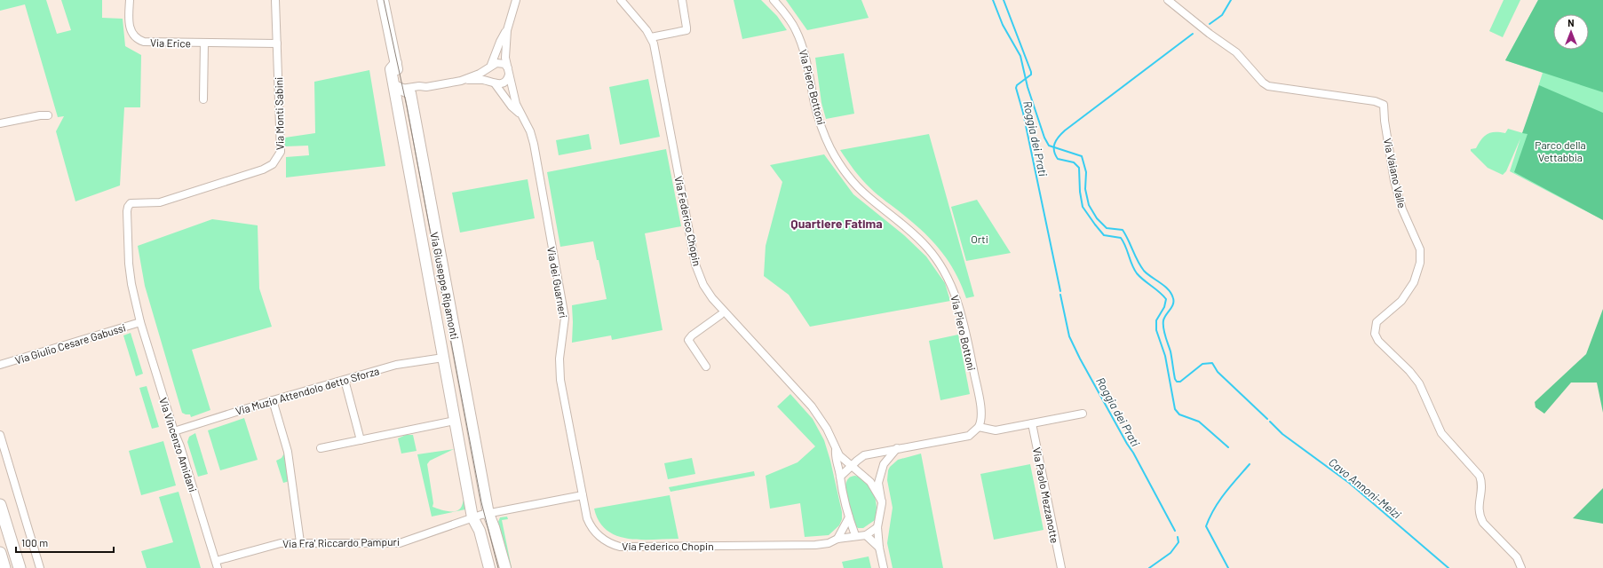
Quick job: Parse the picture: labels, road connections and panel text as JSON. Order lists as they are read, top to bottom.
{
  "streets": {
    "street": [
      "Via Erice",
      "Via Piero Bottoni",
      "Via Monti Sabini",
      "Via Vaiano Valle",
      "Via Federico Chopin",
      "Via dei Guarneri",
      "Via Giuseppe Ripamonti",
      "Via Giulio Cesare Gabussi",
      "Via Muzio Attendolo detto Sforza",
      "Via Vincenzo Amidani",
      "Via Paolo Mezzanotte",
      "Via Fra' Riccardo Pampuri"
    ]
  },
  "crossings": [
    ["Via Monti Sabini", "Via Giulio Cesare Gabussi"],
    ["Via Monti Sabini", "Via Vincenzo Amidani"],
    ["Via Federico Chopin", "Via dei Guarneri"],
    ["Via Giuseppe Ripamonti", "Via Muzio Attendolo detto Sforza"],
    ["Via Giuseppe Ripamonti", "Via Fra' Riccardo Pampuri"],
    ["Via Giulio Cesare Gabussi", "Via Vincenzo Amidani"],
    ["Via Muzio Attendolo detto Sforza", "Via Vincenzo Amidani"],
    ["Via Vincenzo Amidani", "Via Fra' Riccardo Pampuri"]
  ],
  "districts": ["Quartiere Fatima"],
  "water": ["Roggia dei Prati", "Cavo Annoni-Melzi"],
  "parks": ["Parco della Vettabbia", "Orti"],
  "scale_bar": "100 m",
  "north": "top"
}
